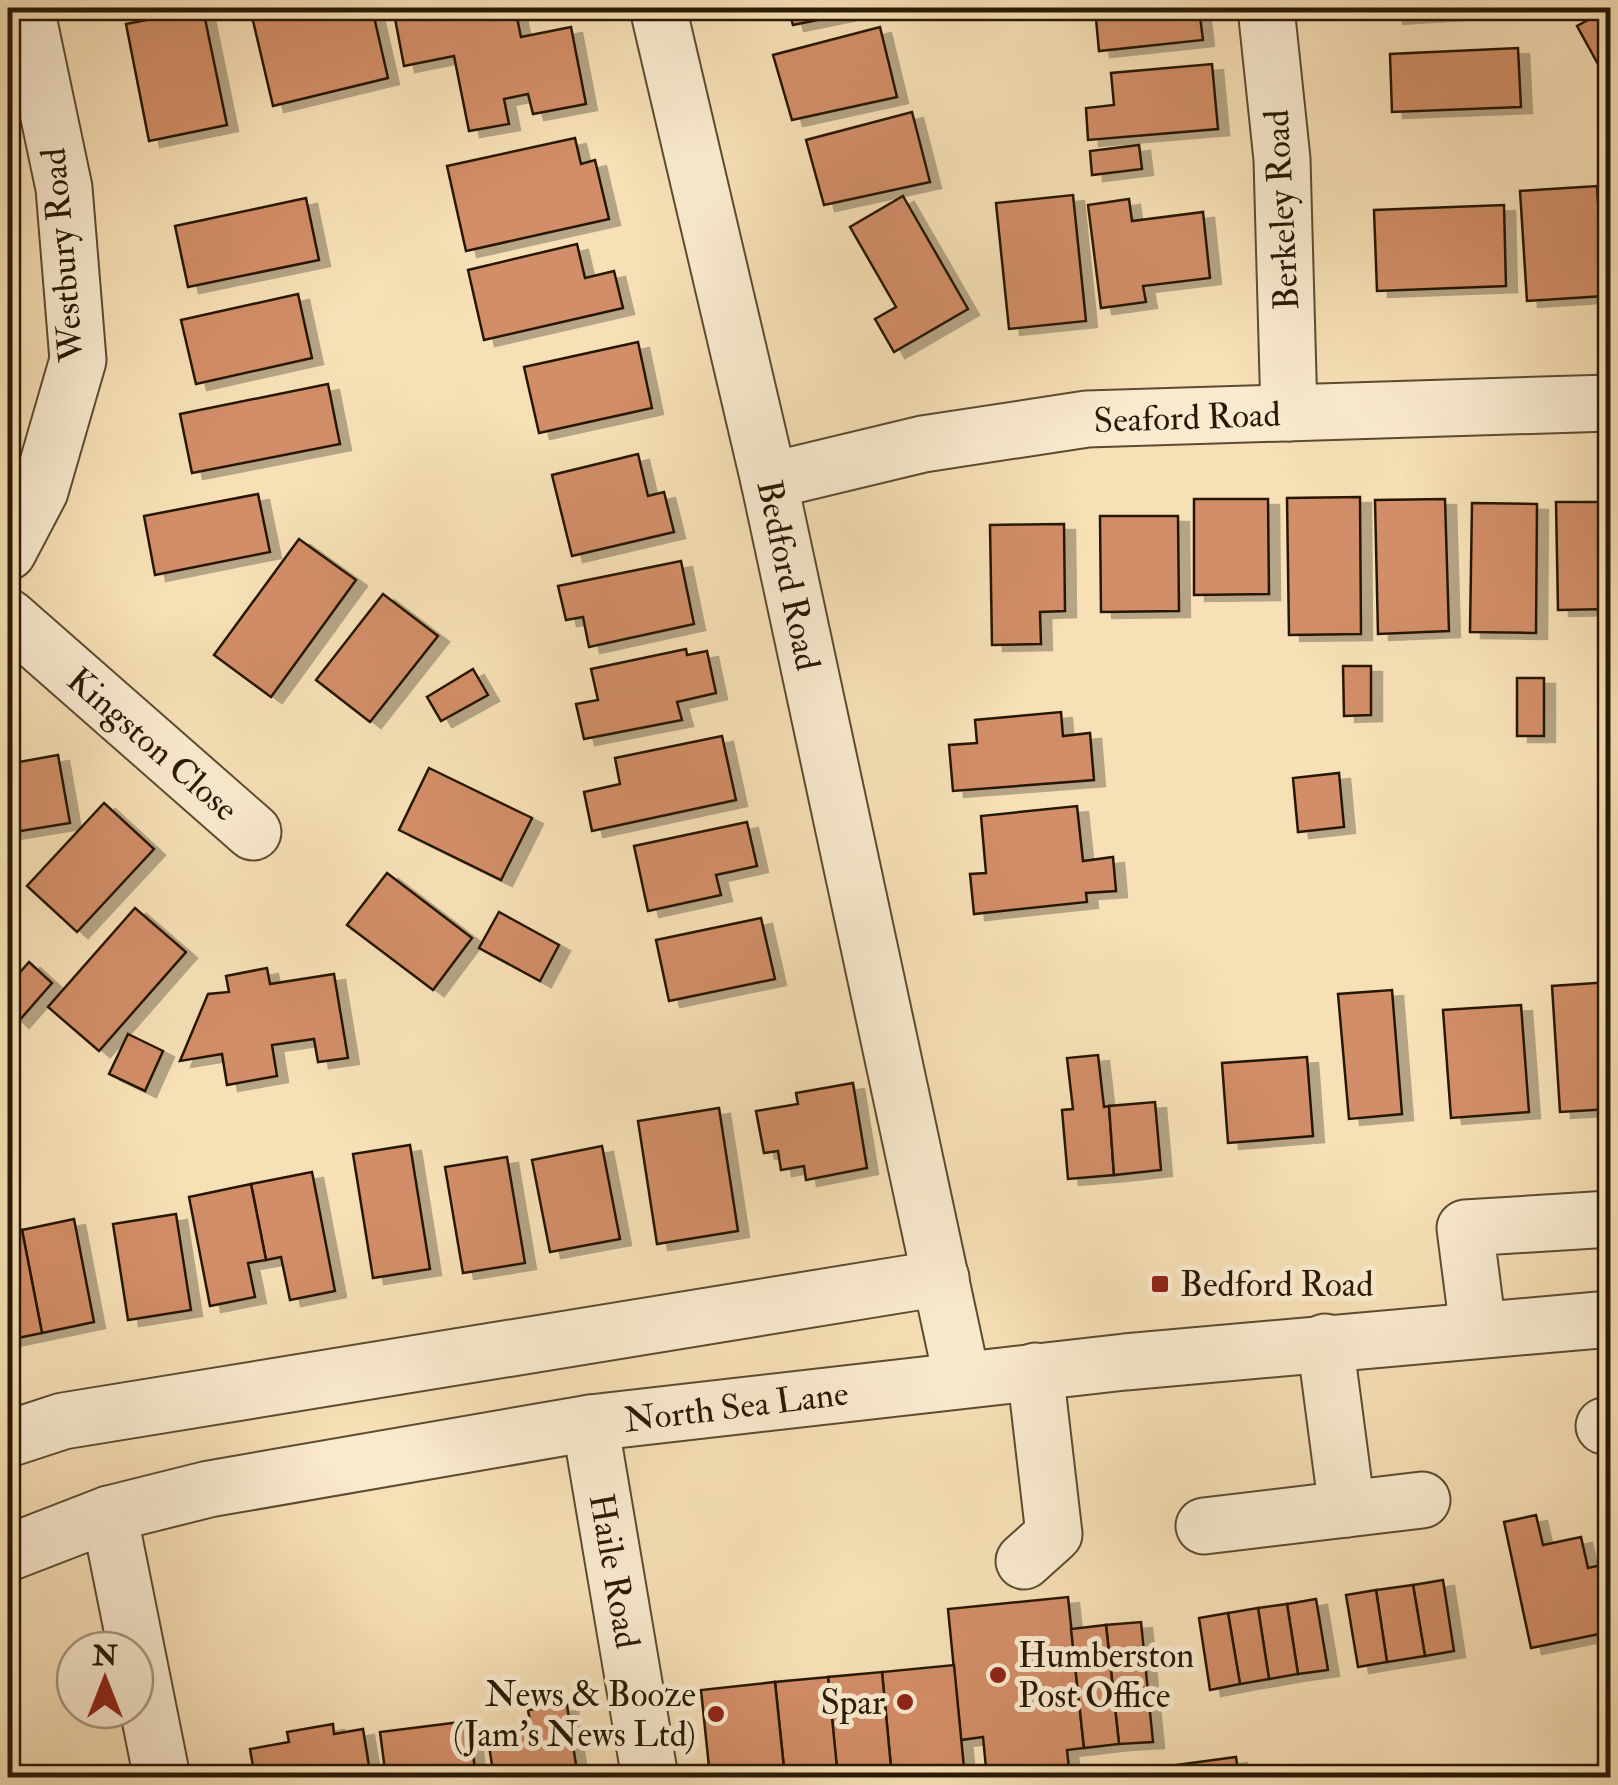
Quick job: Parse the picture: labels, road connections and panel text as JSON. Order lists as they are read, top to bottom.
{
  "streets": {
    "street": [
      "Berkeley Road",
      "Westbury Road",
      "Seaford Road",
      "Bedford Road",
      "Kingston Close",
      "North Sea Lane",
      "Haile Road"
    ]
  },
  "crossings": [
    ["Berkeley Road", "Seaford Road"],
    ["Seaford Road", "Bedford Road"],
    ["Bedford Road", "North Sea Lane"],
    ["North Sea Lane", "Haile Road"]
  ],
  "places": {
    "transit": ["Bedford Road"],
    "other": ["Humberston Post Office", "Spar", "News & Booze (Jam's News Ltd)"]
  },
  "north": "top"
}
